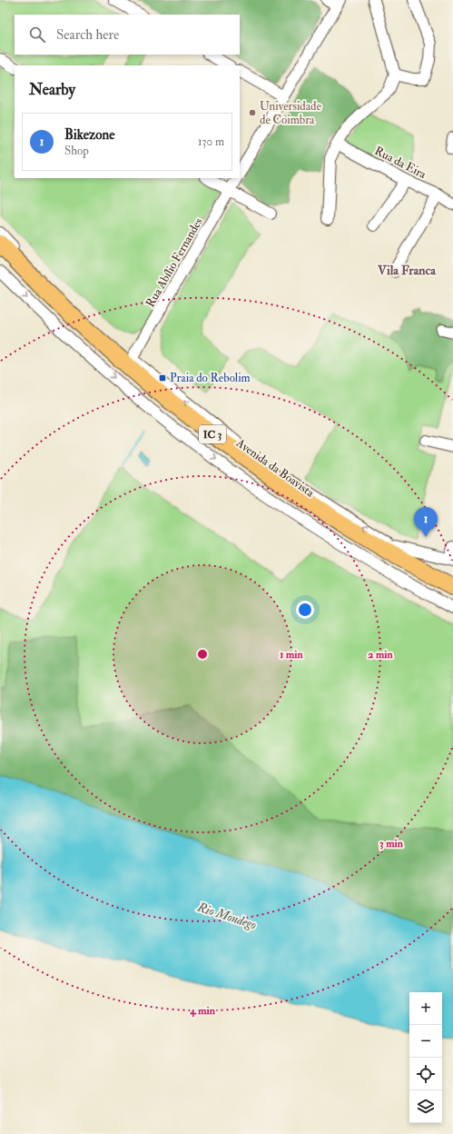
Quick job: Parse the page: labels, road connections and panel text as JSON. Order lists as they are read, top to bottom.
{
  "streets": {
    "highway": ["IC 3", "Avenida da Boavista"],
    "street": ["Rua da Eira", "Rua Abílio Fernandes"]
  },
  "crossings": [
    ["Rua Abílio Fernandes", "Avenida da Boavista"]
  ],
  "districts": ["Vila Franca"],
  "water": ["Rio Mondego"],
  "places": {
    "other": ["Universidade de Coimbra"],
    "transit": ["Praia do Rebolim"]
  },
  "page": {
    "search": "Search here",
    "heading": "Nearby",
    "list": [
      {
        "mark": "1",
        "name": "Bikezone",
        "note": "Shop",
        "value": "130 m"
      }
    ],
    "pins": "1",
    "map_buttons": ["+", "−"]
  },
  "rings": [
    "1 min",
    "2 min",
    "3 min",
    "4 min"
  ]
}
